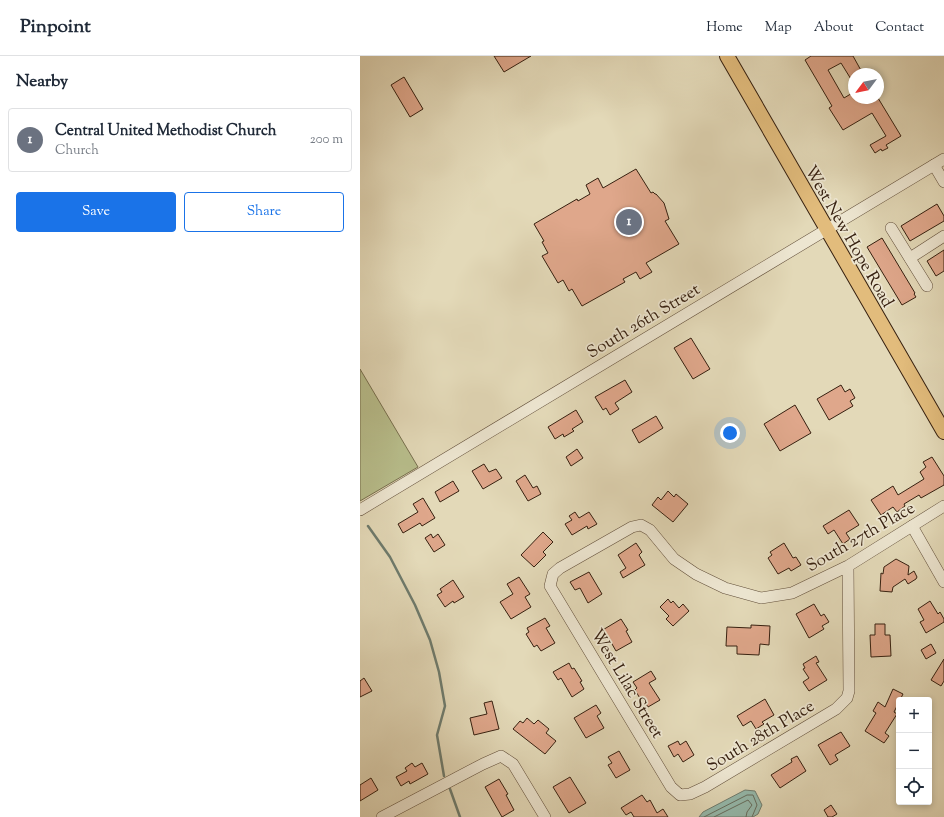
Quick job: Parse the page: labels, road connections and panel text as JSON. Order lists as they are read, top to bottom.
{
  "streets": {
    "main road": ["West New Hope Road"],
    "street": [
      "South 26th Street",
      "South 27th Place",
      "West Lilac Street",
      "South 28th Place"
    ]
  },
  "crossings": [
    ["West New Hope Road", "South 26th Street"],
    ["South 27th Place", "West Lilac Street"],
    ["South 27th Place", "South 28th Place"],
    ["West Lilac Street", "South 28th Place"]
  ],
  "north": "bottom left",
  "page": {
    "header": "Pinpoint",
    "nav": [
      "Home",
      "Map",
      "About",
      "Contact"
    ],
    "heading": "Nearby",
    "list": [
      {
        "mark": "1",
        "name": "Central United Methodist Church",
        "note": "Church",
        "value": "200 m"
      }
    ],
    "buttons": ["Save", "Share"],
    "pins": "1",
    "map_buttons": ["+", "−"]
  }
}
